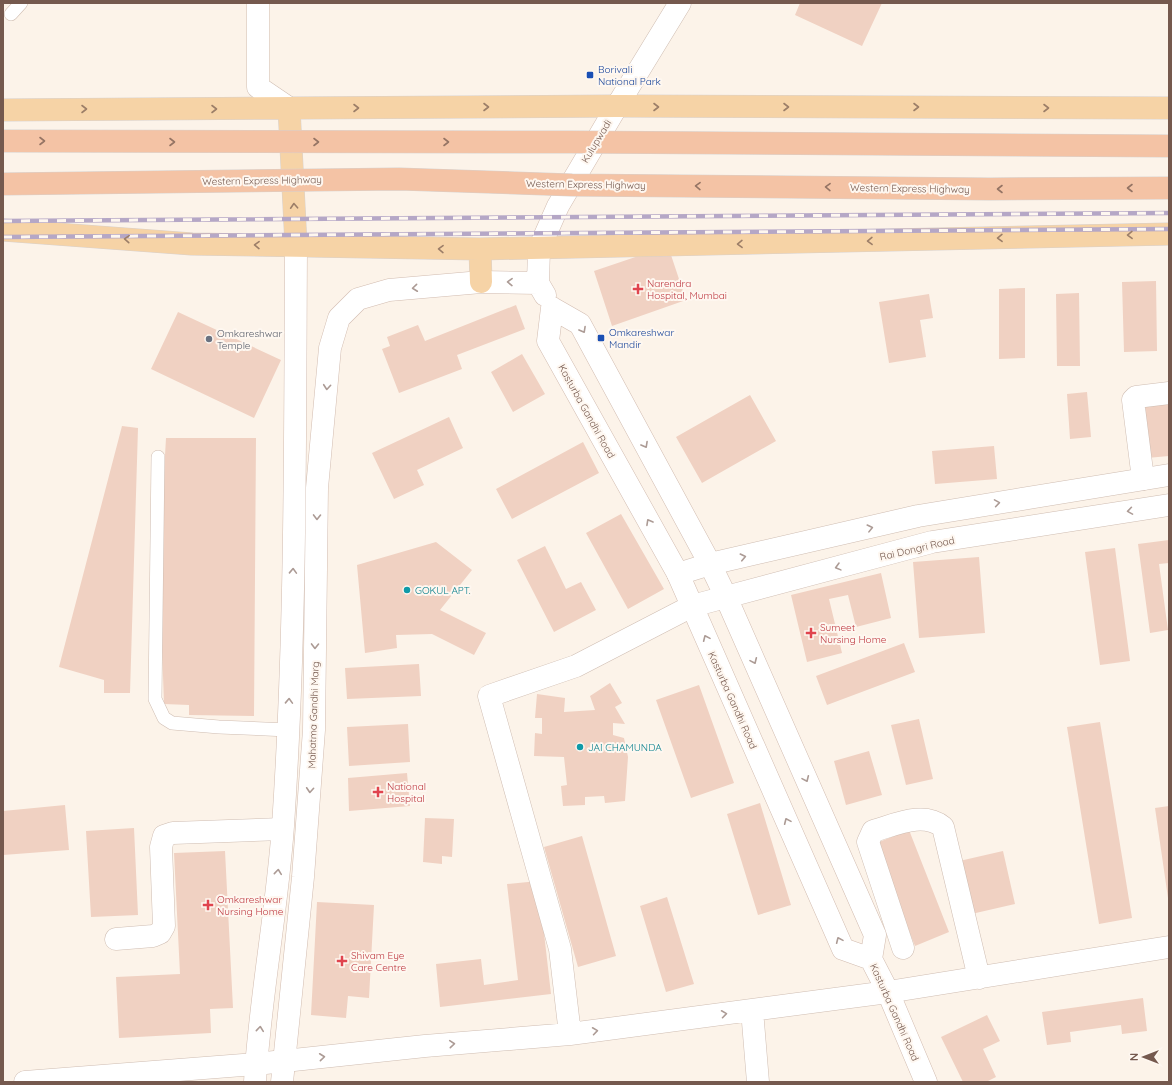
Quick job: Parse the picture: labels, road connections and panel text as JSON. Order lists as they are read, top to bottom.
{
  "streets": {
    "highway": ["Western Express Highway"],
    "street": [
      "Kulupwadi",
      "Kasturba Gandhi Road",
      "Rai Dongri Road",
      "Mahatma Gandhi Marg"
    ]
  },
  "crossings": [
    ["Kulupwadi", "Mahatma Gandhi Marg"],
    ["Kasturba Gandhi Road", "Rai Dongri Road"]
  ],
  "places": {
    "transit": ["Borivali National Park", "Omkareshwar Mandir"],
    "health": [
      "Narendra Hospital, Mumbai",
      "Sumeet Nursing Home",
      "National Hospital",
      "Omkareshwar Nursing Home",
      "Shivam Eye Care Centre"
    ],
    "other": ["Omkareshwar Temple", "GOKUL APT.", "JAI CHAMUNDA"]
  },
  "north": "left"
}
